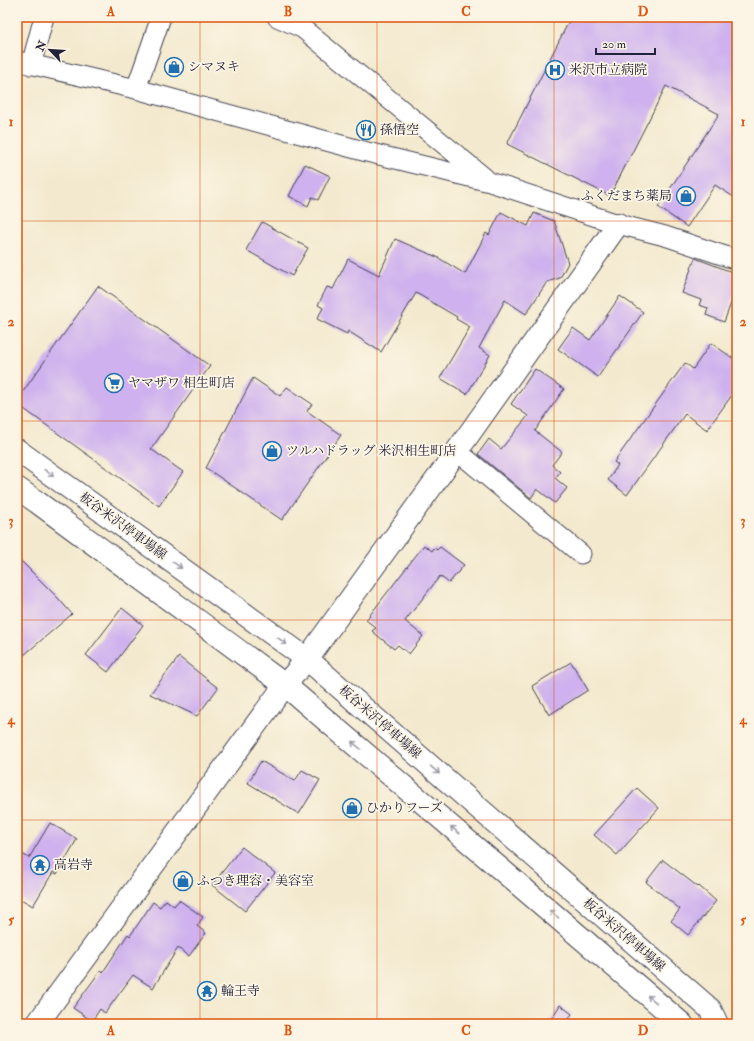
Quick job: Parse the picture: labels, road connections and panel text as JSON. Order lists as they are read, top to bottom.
{
  "streets": {
    "main road": ["板谷米沢停車場線"]
  },
  "places": {
    "shop": [
      "シマヌキ",
      "ふくだまち薬局",
      "ツルハドラッグ 米沢相生町店",
      "ひかりフーズ",
      "ふつき理容・美容室"
    ],
    "hospital": ["米沢市立病院"],
    "restaurant": ["孫悟空"],
    "supermarket": ["ヤマザワ 相生町店"],
    "temple": ["高岩寺", "輪王寺"]
  },
  "scale_bar": "20 m",
  "north": "top left",
  "grid": {
    "columns": [
      "A",
      "B",
      "C",
      "D"
    ],
    "rows": [
      "1",
      "2",
      "3",
      "4",
      "5"
    ]
  }
}
